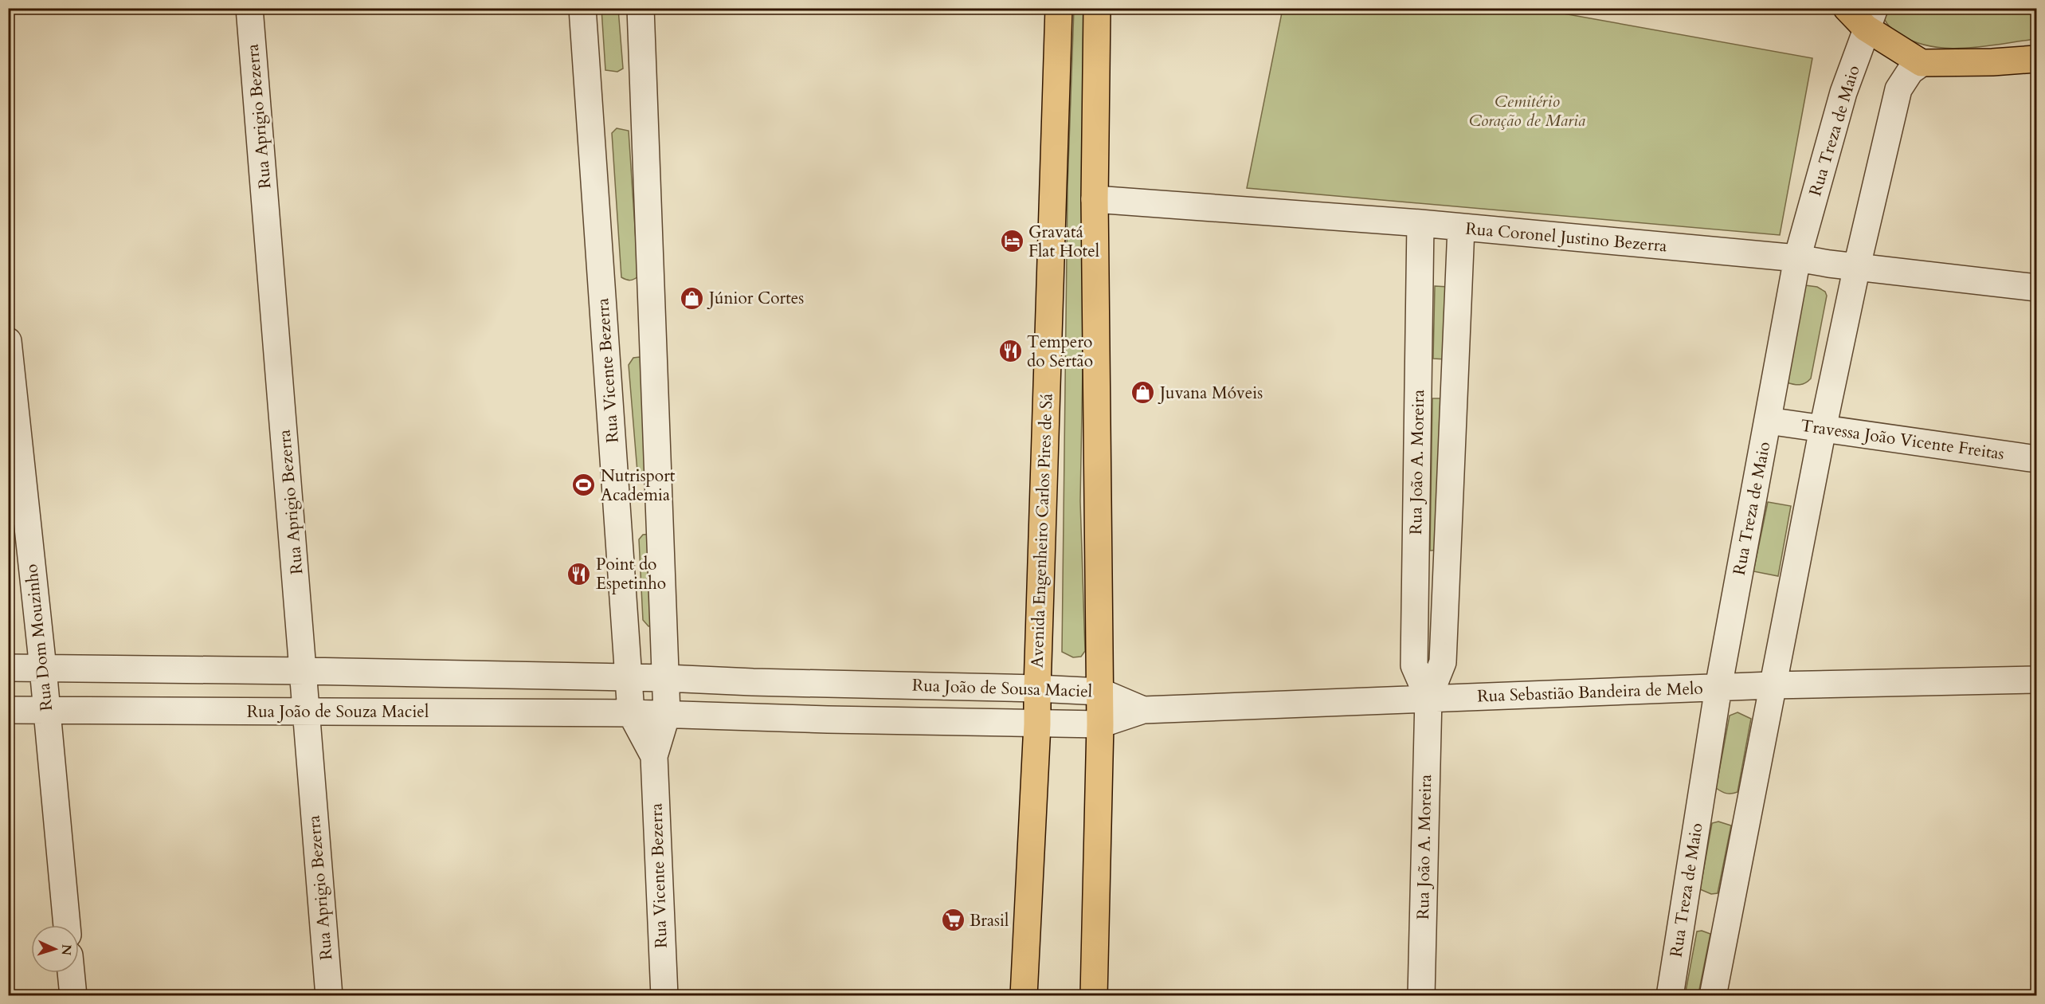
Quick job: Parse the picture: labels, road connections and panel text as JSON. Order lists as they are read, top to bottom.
{
  "streets": {
    "main road": ["Avenida Engenheiro Carlos Pires de Sá"],
    "street": [
      "Rua Aprigio Bezerra",
      "Rua Treza de Maio",
      "Rua Coronel Justino Bezerra",
      "Rua Vicente Bezerra",
      "Travessa João Vicente Freitas",
      "Rua João A. Moreira",
      "Rua Dom Mouzinho",
      "Rua João de Sousa Maciel",
      "Rua Sebastião Bandeira de Melo",
      "Rua João de Souza Maciel"
    ]
  },
  "crossings": [
    ["Rua Aprigio Bezerra", "Rua João de Souza Maciel"],
    ["Rua Treza de Maio", "Rua Coronel Justino Bezerra"],
    ["Rua Treza de Maio", "Travessa João Vicente Freitas"],
    ["Rua Treza de Maio", "Rua Sebastião Bandeira de Melo"],
    ["Rua Coronel Justino Bezerra", "Rua João A. Moreira"],
    ["Rua Vicente Bezerra", "Rua João de Sousa Maciel"],
    ["Rua Vicente Bezerra", "Rua João de Souza Maciel"],
    ["Rua João A. Moreira", "Rua Sebastião Bandeira de Melo"],
    ["Avenida Engenheiro Carlos Pires de Sá", "Rua João de Sousa Maciel"],
    ["Rua Dom Mouzinho", "Rua João de Souza Maciel"],
    ["Rua João de Sousa Maciel", "Rua Sebastião Bandeira de Melo"],
    ["Rua João de Sousa Maciel", "Rua João de Souza Maciel"]
  ],
  "parks": ["Cemitério Coração de Maria"],
  "places": {
    "hotel": ["Gravatá Flat Hotel"],
    "shop": ["Júnior Cortes", "Juvana Móveis"],
    "restaurant": ["Tempero do Sertão", "Point do Espetinho"],
    "sports": ["Nutrisport Academia"],
    "supermarket": ["Brasil"]
  },
  "north": "right"
}
